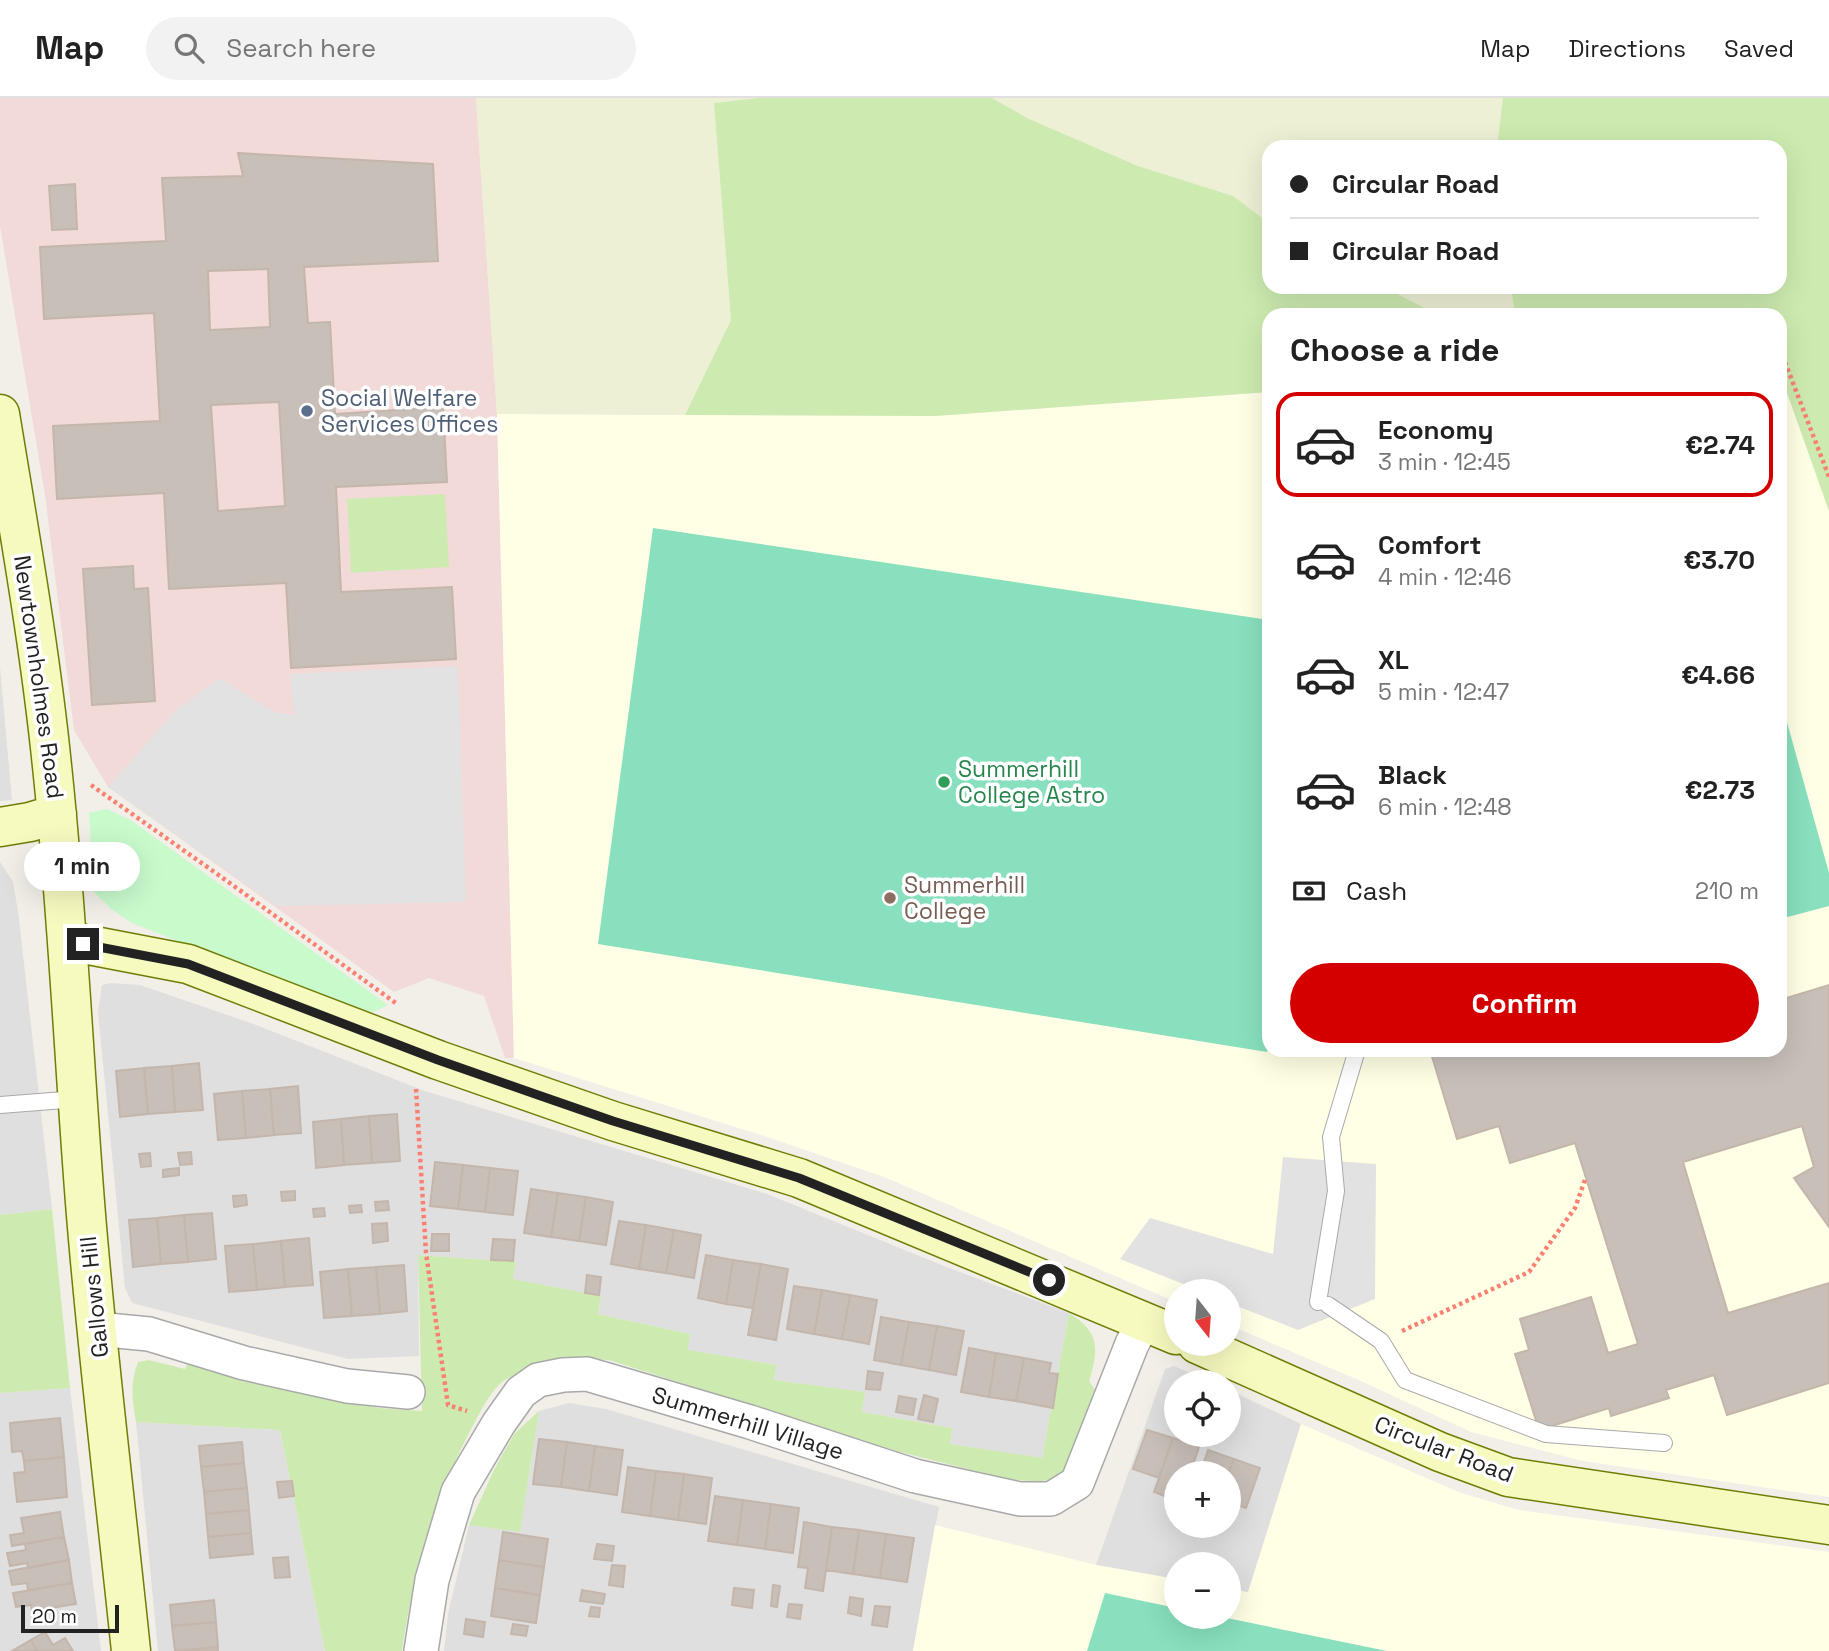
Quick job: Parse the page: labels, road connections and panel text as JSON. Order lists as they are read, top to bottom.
{
  "streets": {
    "street": [
      "Newtownholmes Road",
      "Gallows Hill",
      "Summerhill Village",
      "Circular Road"
    ]
  },
  "crossings": [
    ["Newtownholmes Road", "Gallows Hill"]
  ],
  "places": ["Social Welfare Services Offices", "Summerhill College Astro", "Summerhill College"],
  "scale_bar": "20 m",
  "north": "bottom",
  "page": {
    "header": "Map",
    "search": "Search here",
    "nav": ["Map", "Directions", "Saved"],
    "banner": ["Circular Road", "Circular Road"],
    "heading": "Choose a ride",
    "list": [
      {
        "name": "Economy",
        "note": "3 min · 12:45",
        "value": "€2.74"
      },
      {
        "name": "Comfort",
        "note": "4 min · 12:46",
        "value": "€3.70"
      },
      {
        "name": "XL",
        "note": "5 min · 12:47",
        "value": "€4.66"
      },
      {
        "name": "Black",
        "note": "6 min · 12:48",
        "value": "€2.73"
      }
    ],
    "bubble": "1 min",
    "pay": ["Cash", "210 m"],
    "buttons": "Confirm",
    "map_buttons": ["+", "−"],
    "scale": "20 m"
  }
}
